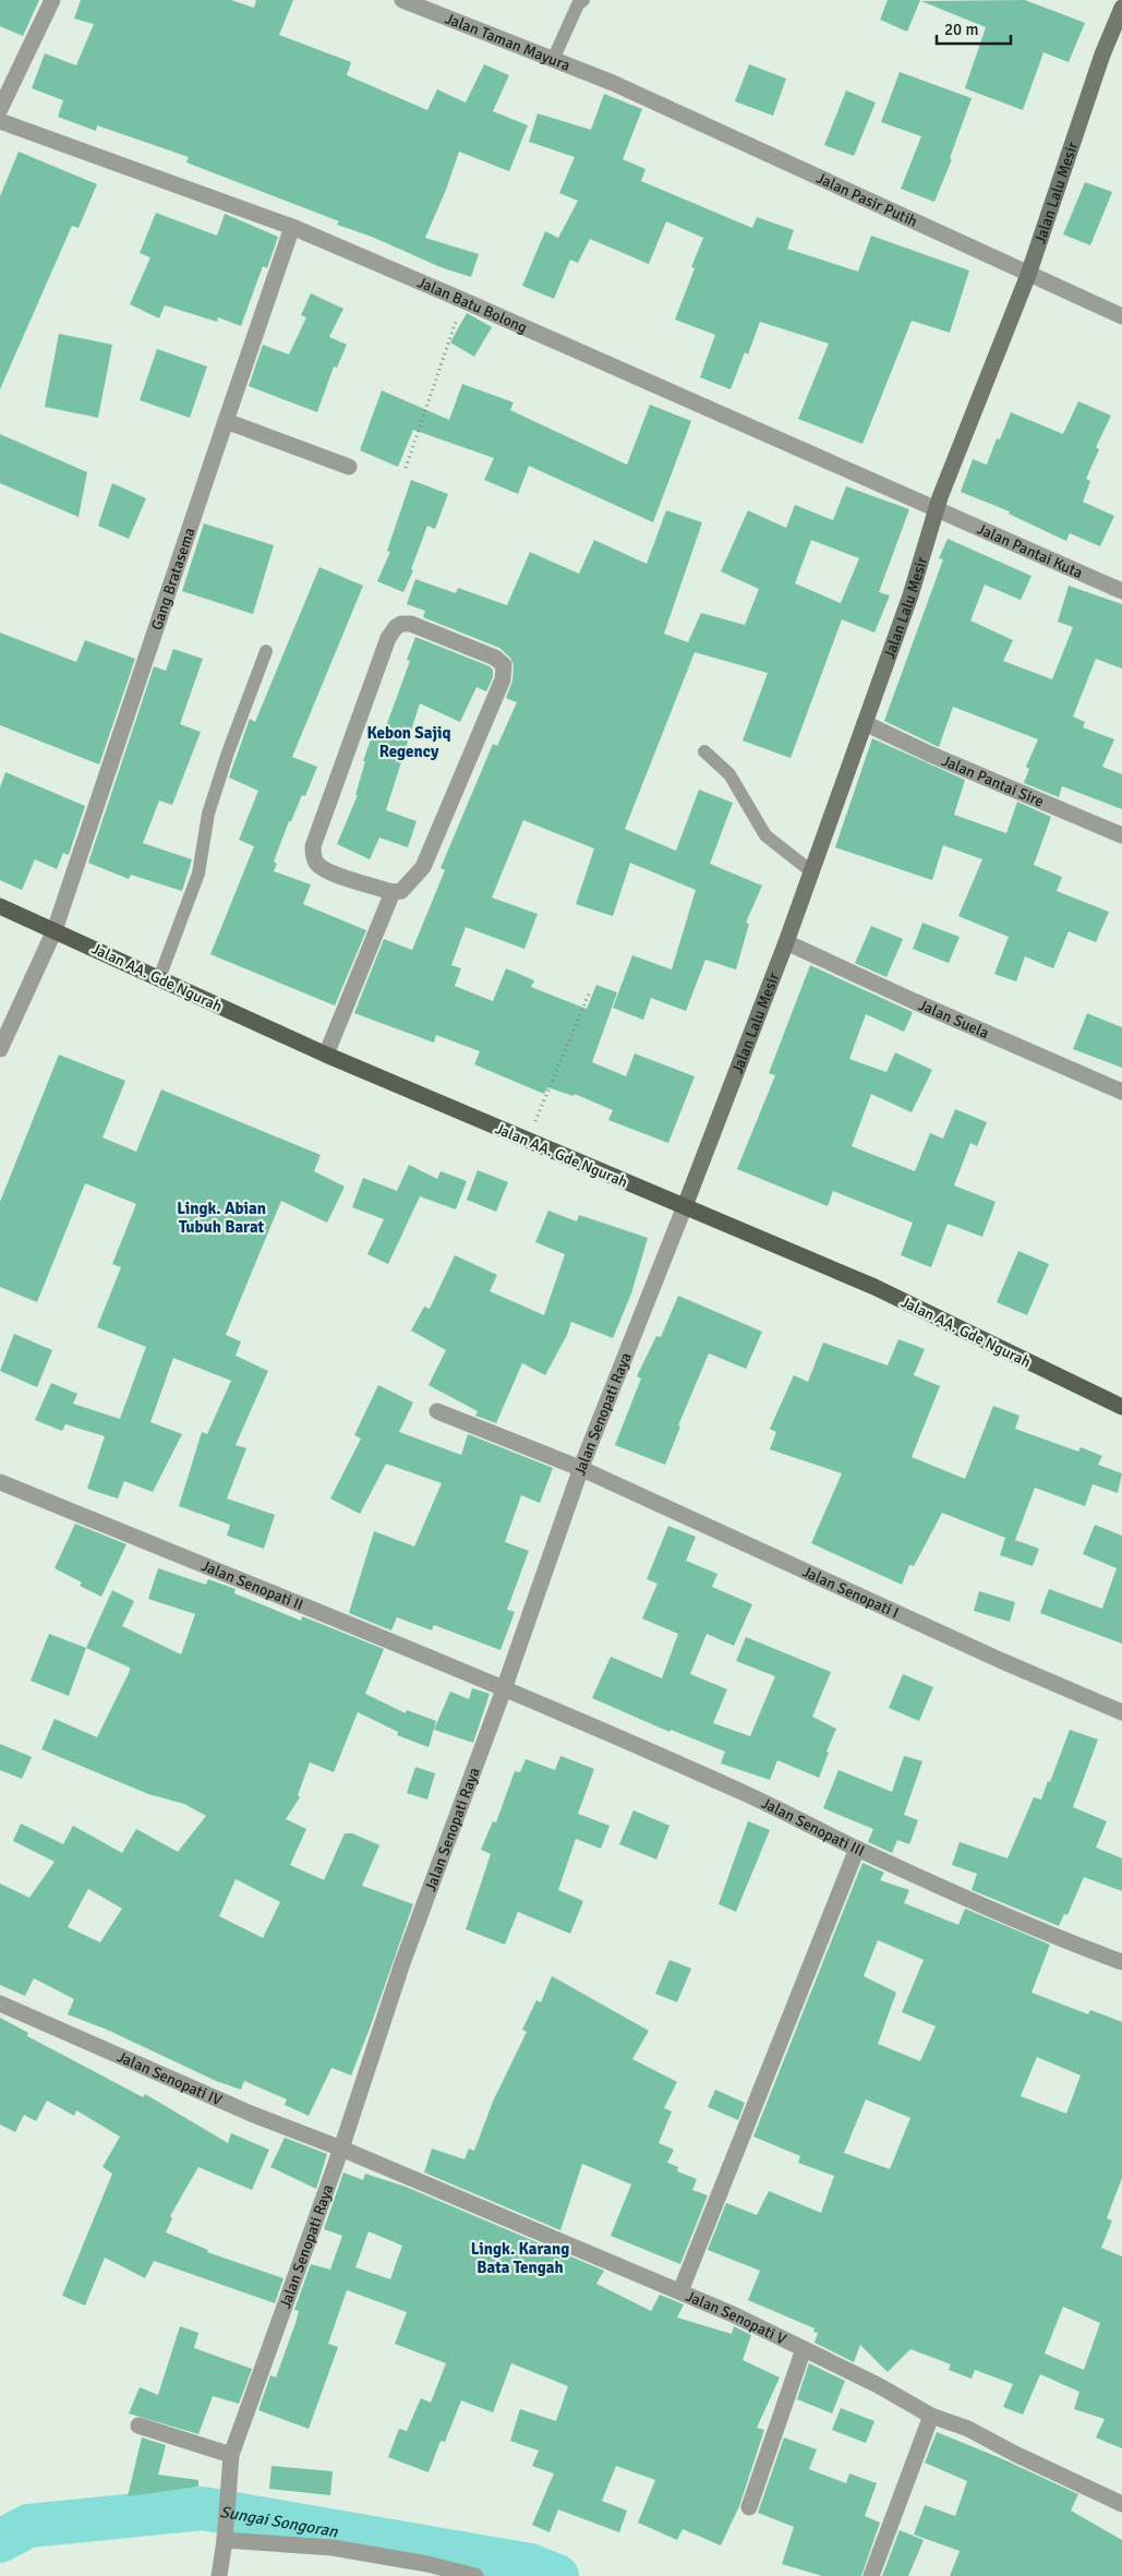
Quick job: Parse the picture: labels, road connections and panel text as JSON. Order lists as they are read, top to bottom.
{
  "streets": {
    "main road": ["Jalan AA. Gde Ngurah"],
    "street": [
      "Jalan Taman Mayura",
      "Jalan Lalu Mesir",
      "Jalan Pasir Putih",
      "Jalan Batu Bolong",
      "Jalan Pantai Kuta",
      "Gang Bratasema",
      "Jalan Pantai Sire",
      "Jalan Suela",
      "Jalan Senopati Raya",
      "Jalan Senopati II",
      "Jalan Senopati I",
      "Jalan Senopati III",
      "Jalan Senopati IV",
      "Jalan Senopati V"
    ]
  },
  "crossings": [
    ["Jalan Taman Mayura", "Jalan Pasir Putih"],
    ["Jalan Lalu Mesir", "Jalan Pasir Putih"],
    ["Jalan Lalu Mesir", "Jalan Batu Bolong"],
    ["Jalan Lalu Mesir", "Jalan Pantai Kuta"],
    ["Jalan Lalu Mesir", "Jalan Pantai Sire"],
    ["Jalan Lalu Mesir", "Jalan AA. Gde Ngurah"],
    ["Jalan Lalu Mesir", "Jalan Suela"],
    ["Jalan Lalu Mesir", "Jalan Senopati Raya"],
    ["Jalan Batu Bolong", "Jalan Pantai Kuta"],
    ["Jalan Batu Bolong", "Gang Bratasema"],
    ["Gang Bratasema", "Jalan AA. Gde Ngurah"],
    ["Jalan AA. Gde Ngurah", "Jalan Senopati Raya"],
    ["Jalan Senopati Raya", "Jalan Senopati II"],
    ["Jalan Senopati Raya", "Jalan Senopati I"],
    ["Jalan Senopati Raya", "Jalan Senopati III"],
    ["Jalan Senopati Raya", "Jalan Senopati IV"],
    ["Jalan Senopati Raya", "Jalan Senopati V"],
    ["Jalan Senopati II", "Jalan Senopati III"],
    ["Jalan Senopati IV", "Jalan Senopati V"]
  ],
  "districts": ["Kebon Sajiq Regency", "Lingk. Abian Tubuh Barat", "Lingk. Karang Bata Tengah"],
  "water": ["Sungai Songoran"],
  "scale_bar": "20 m"
}
